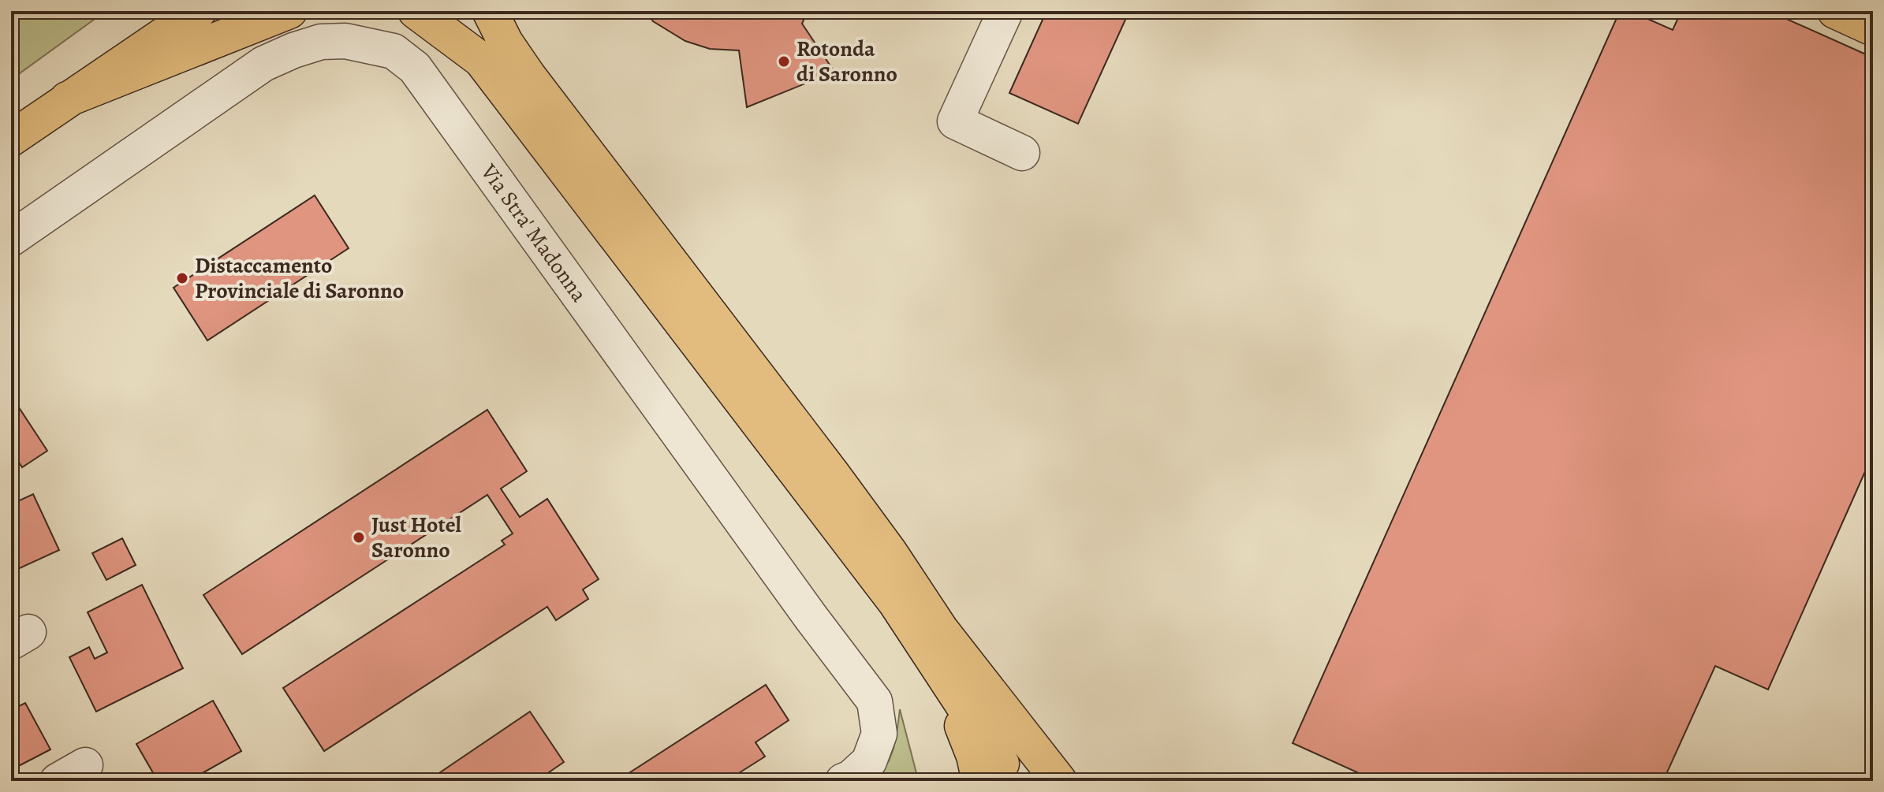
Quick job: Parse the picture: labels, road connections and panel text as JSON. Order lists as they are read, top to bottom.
{
  "streets": {
    "street": ["Via Stra' Madonna"]
  },
  "places": ["Rotonda di Saronno", "Distaccamento Provinciale di Saronno", "Just Hotel Saronno"]
}
